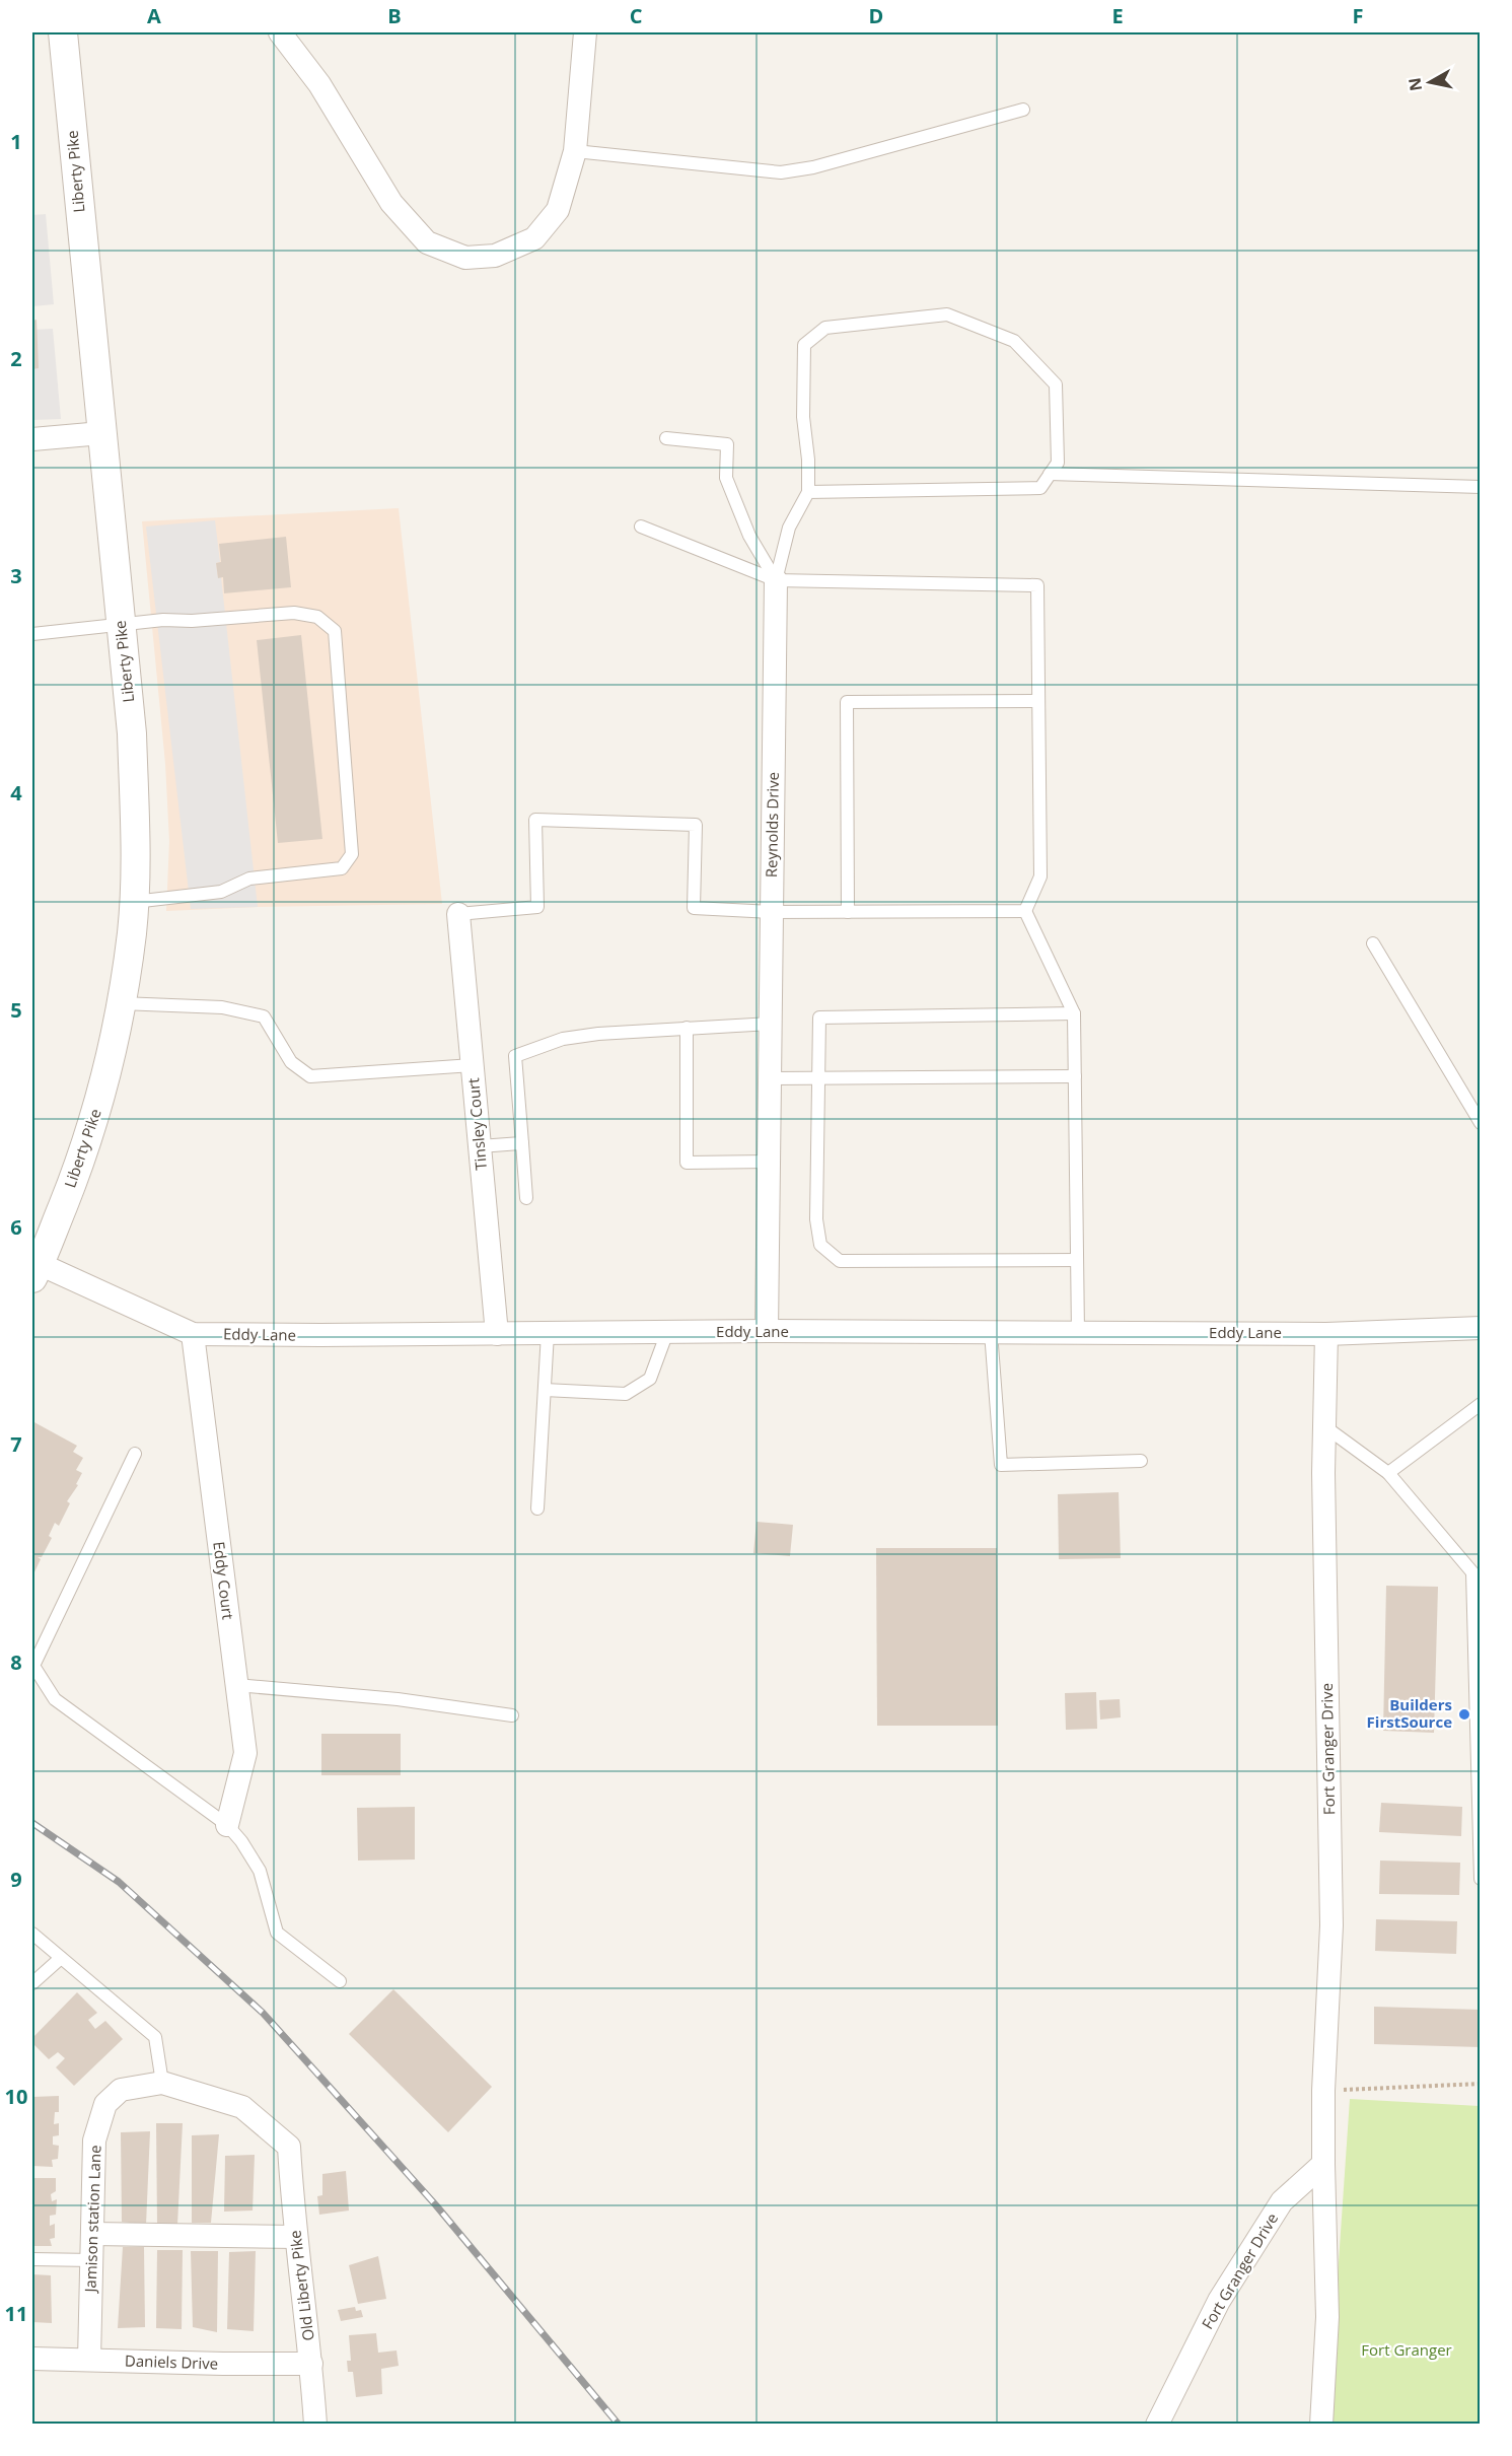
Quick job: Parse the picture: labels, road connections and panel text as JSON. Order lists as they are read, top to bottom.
{
  "streets": {
    "street": [
      "Liberty Pike",
      "Reynolds Drive",
      "Tinsley Court",
      "Eddy Lane",
      "Eddy Court",
      "Fort Granger Drive",
      "Jamison station Lane",
      "Old Liberty Pike",
      "Daniels Drive"
    ]
  },
  "crossings": [
    ["Liberty Pike", "Eddy Lane"],
    ["Reynolds Drive", "Eddy Lane"],
    ["Tinsley Court", "Eddy Lane"],
    ["Eddy Lane", "Eddy Court"],
    ["Eddy Lane", "Fort Granger Drive"],
    ["Jamison station Lane", "Old Liberty Pike"],
    ["Jamison station Lane", "Daniels Drive"],
    ["Old Liberty Pike", "Daniels Drive"]
  ],
  "parks": ["Fort Granger"],
  "places": ["Builders FirstSource"],
  "north": "left",
  "grid": {
    "columns": [
      "A",
      "B",
      "C",
      "D",
      "E",
      "F"
    ],
    "rows": [
      "1",
      "2",
      "3",
      "4",
      "5",
      "6",
      "7",
      "8",
      "9",
      "10",
      "11"
    ]
  }
}
